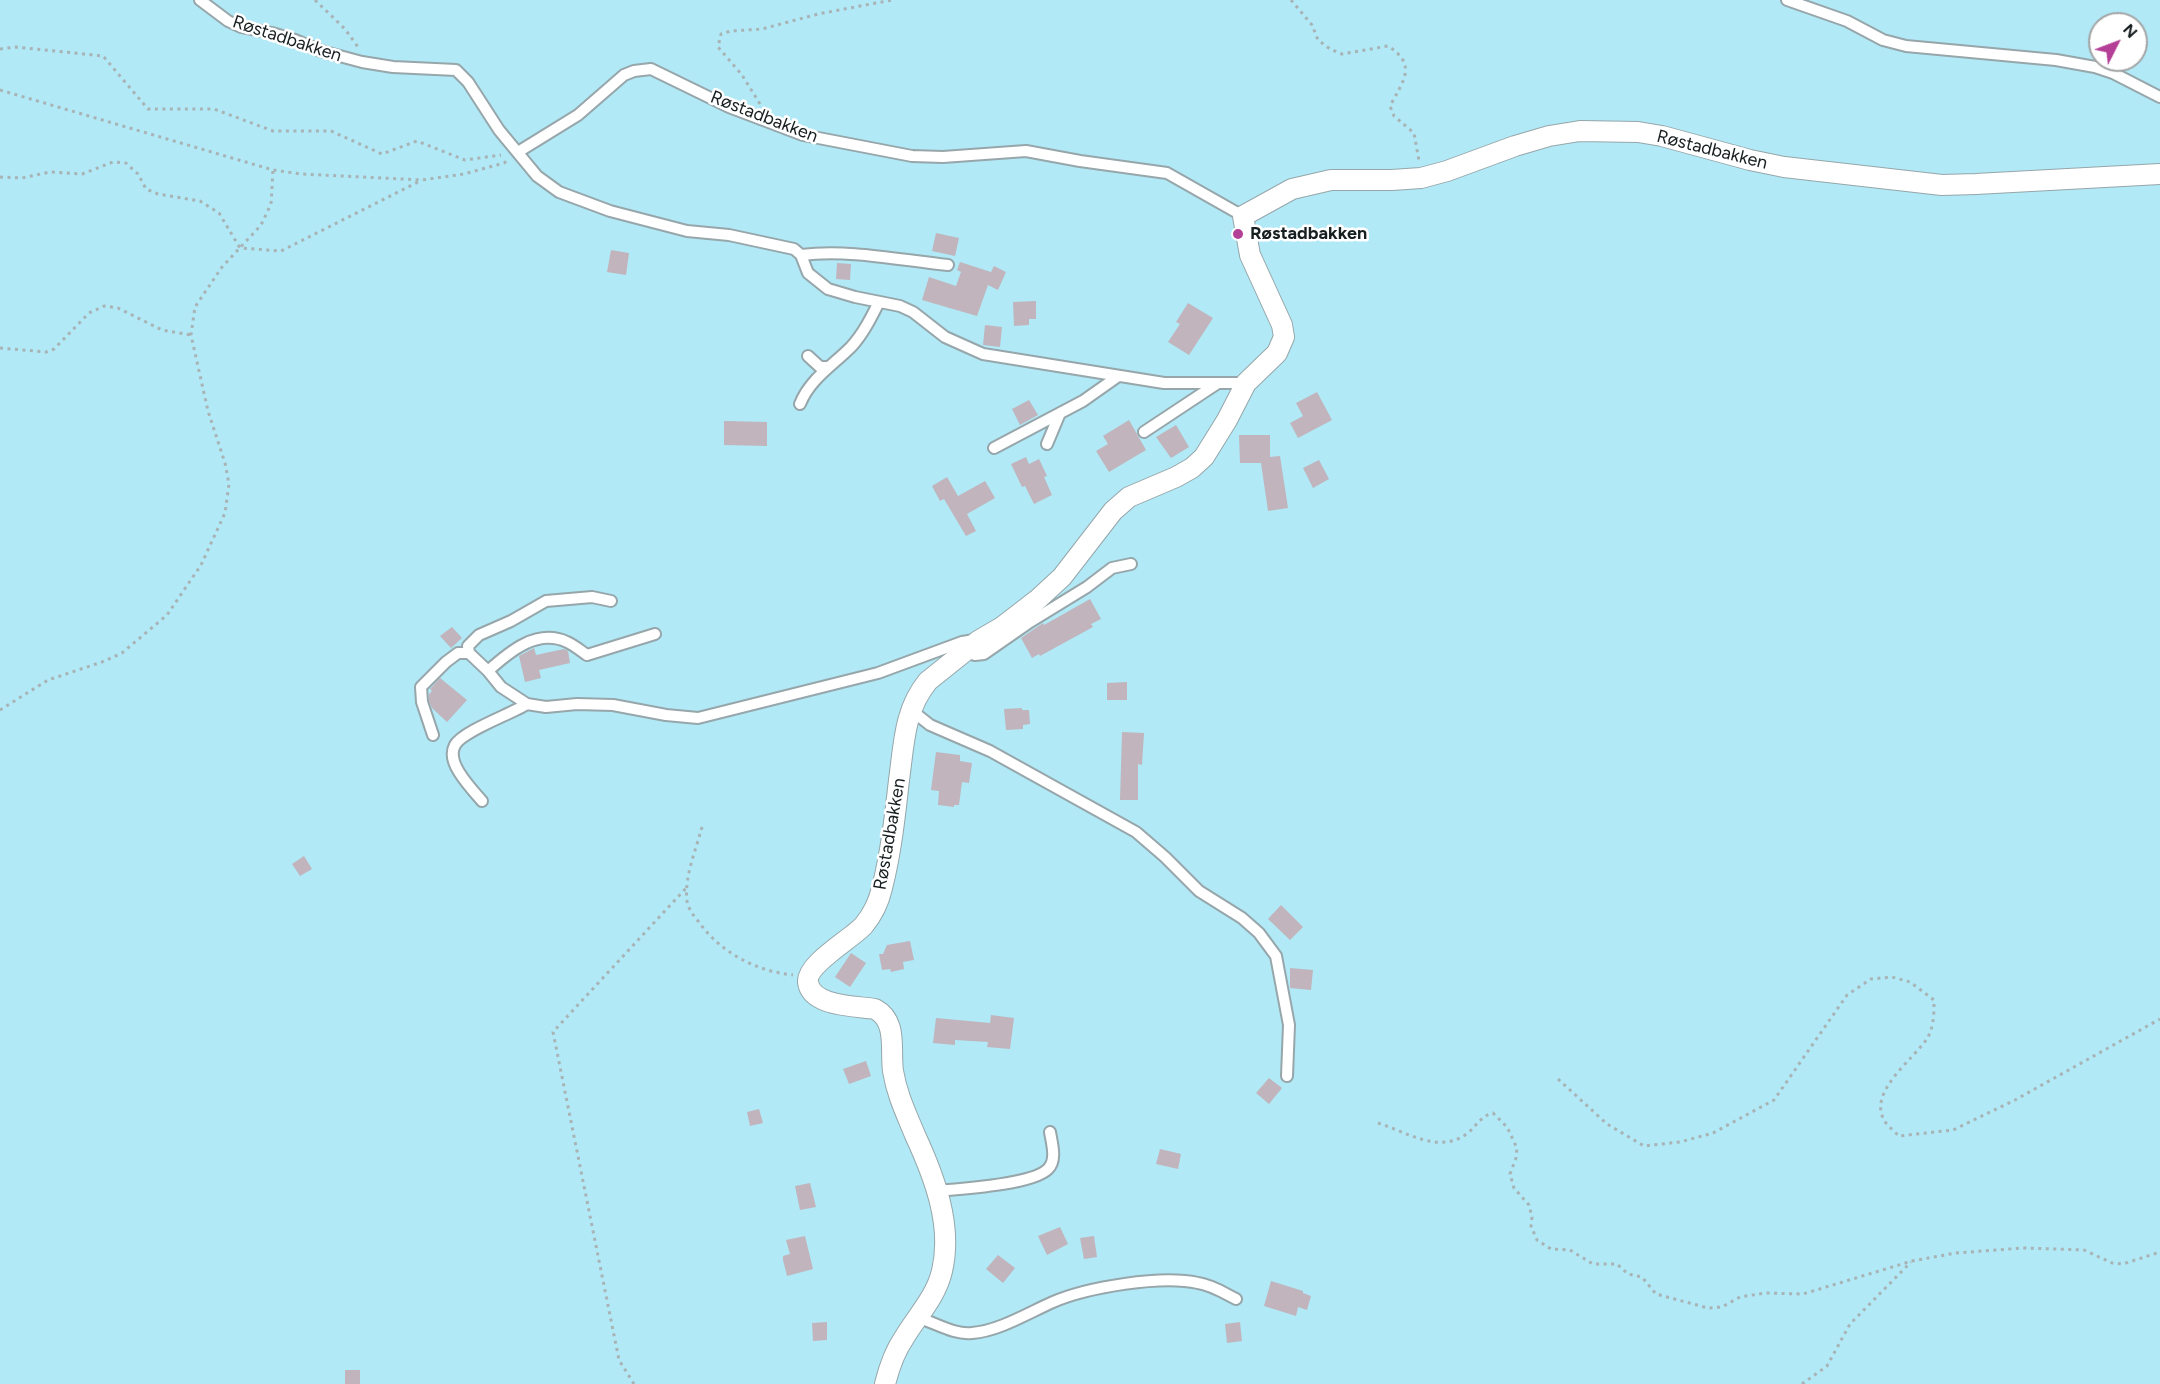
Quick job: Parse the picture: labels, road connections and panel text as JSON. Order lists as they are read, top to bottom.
{
  "streets": {
    "street": ["Røstadbakken"]
  },
  "places": ["Røstadbakken"],
  "north": "top right"
}
